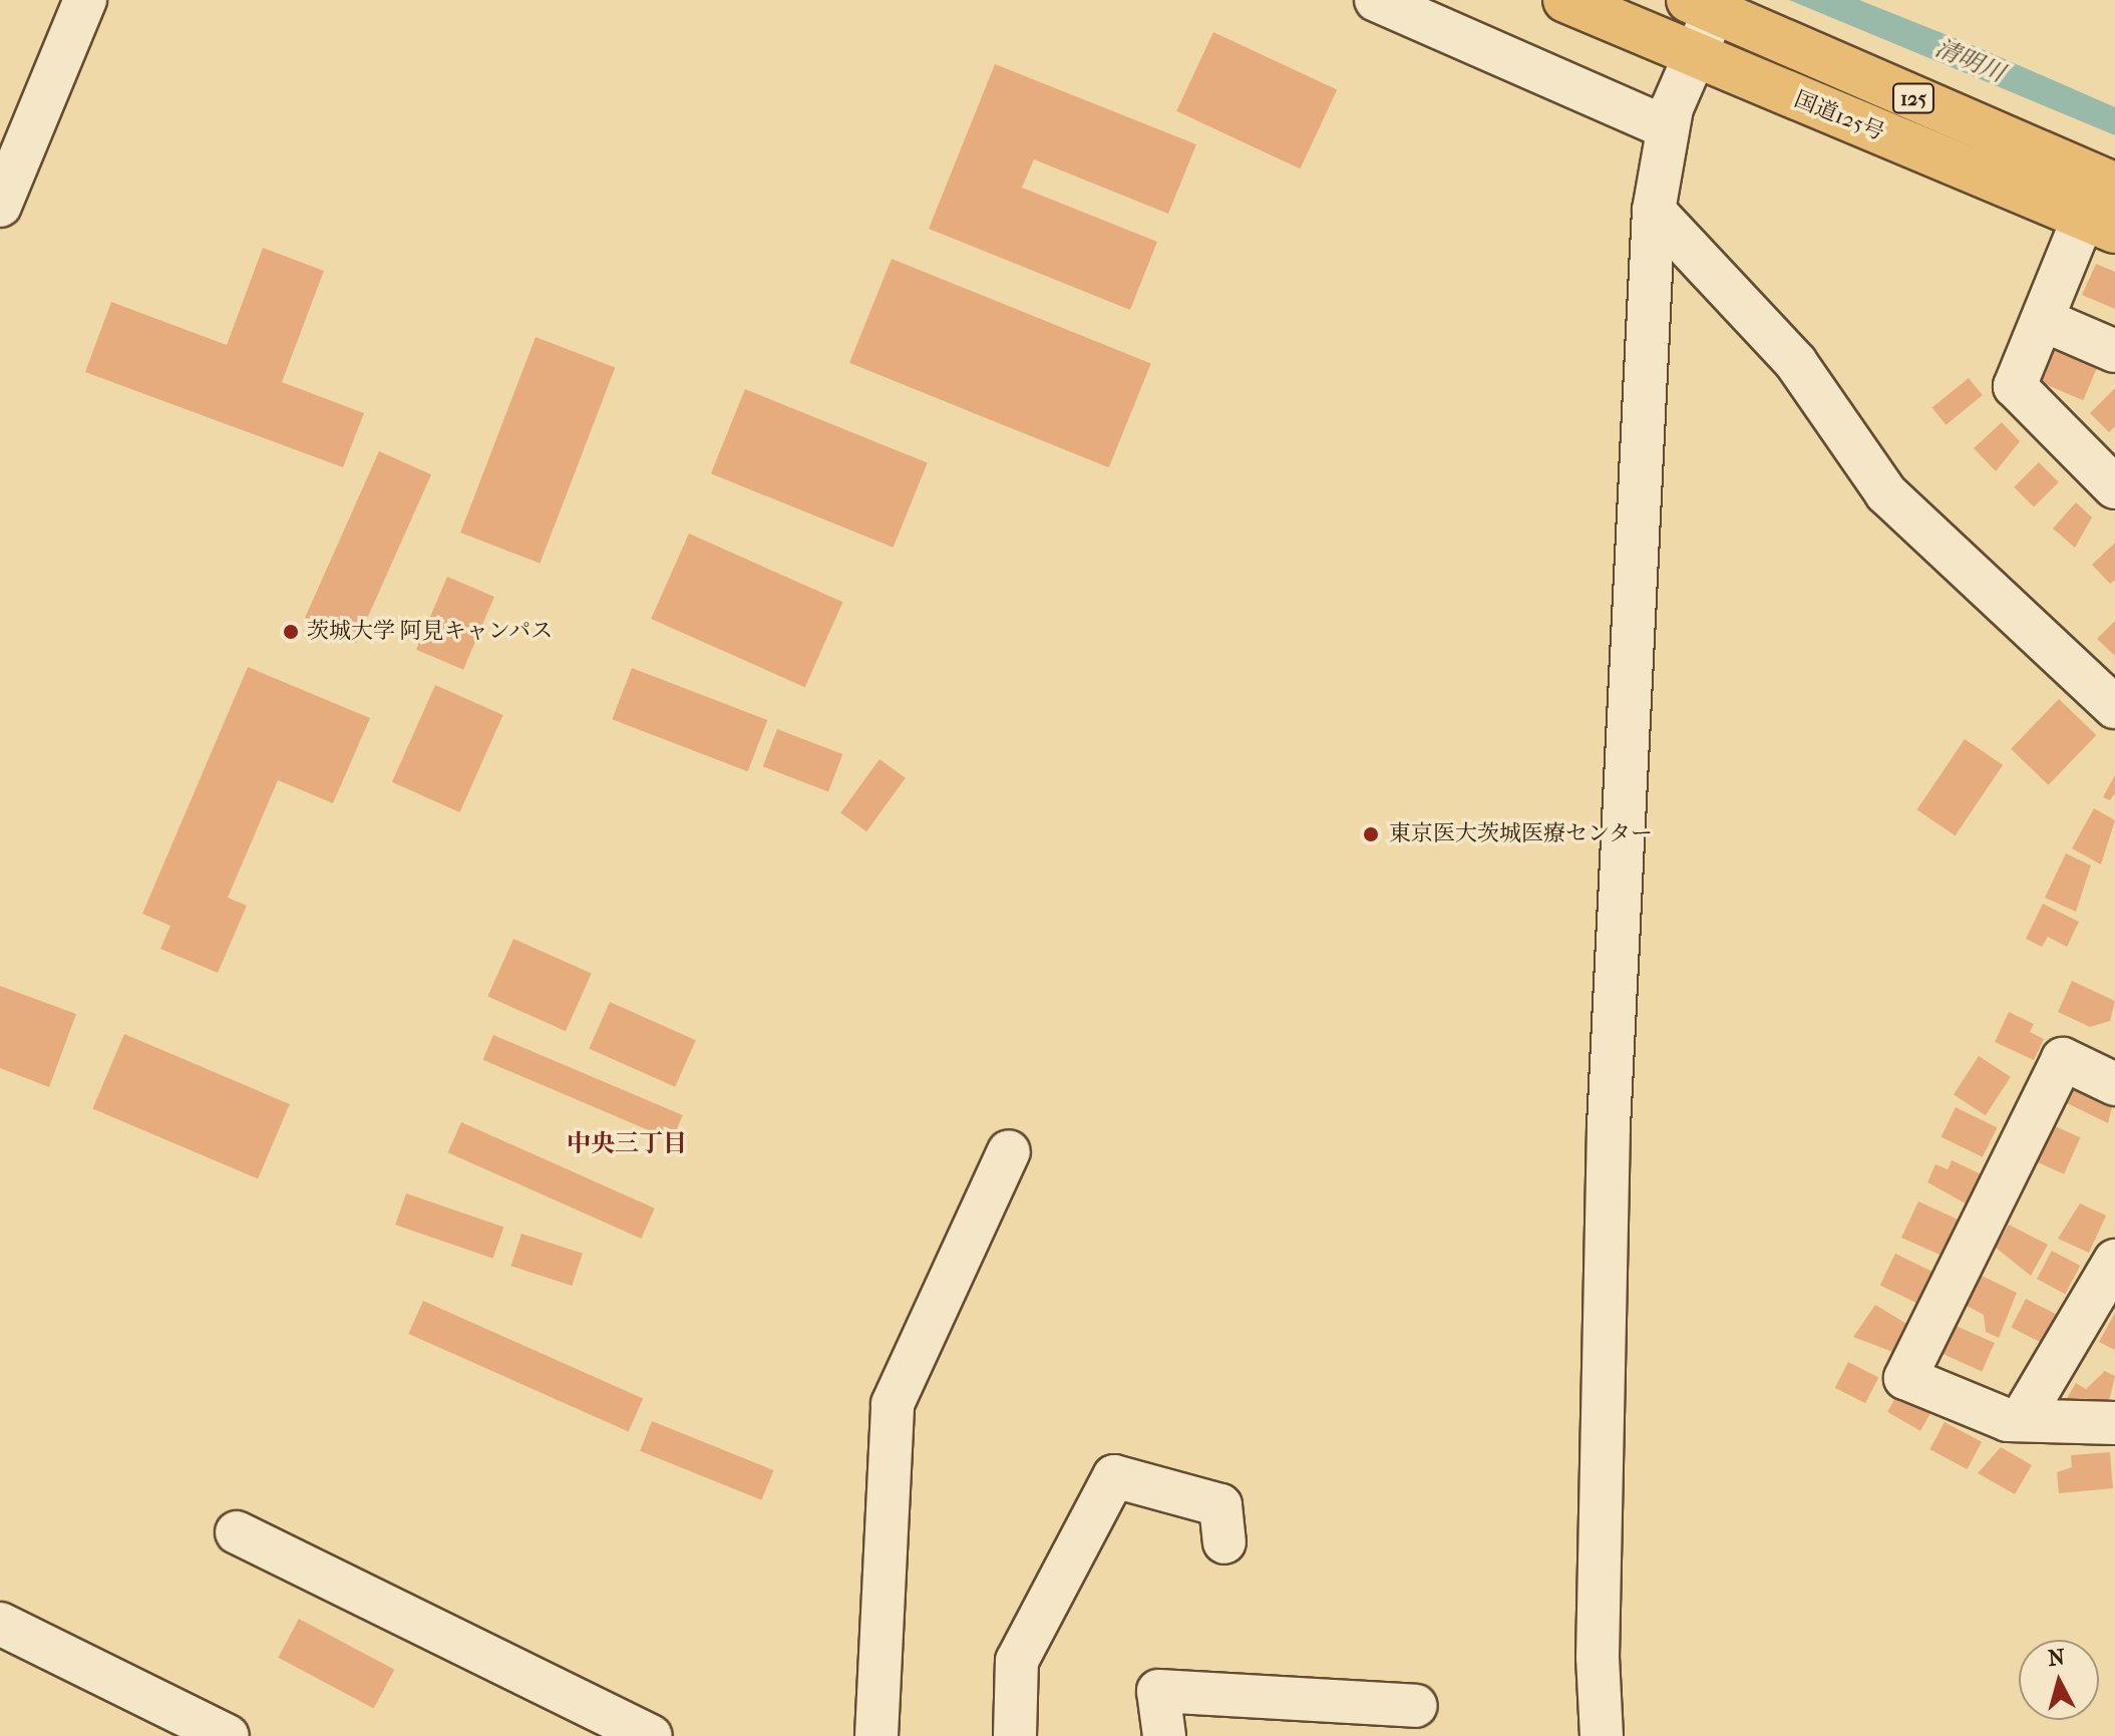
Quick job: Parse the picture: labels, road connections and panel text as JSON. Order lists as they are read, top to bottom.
{
  "streets": {
    "highway": ["125", "国道125号"]
  },
  "districts": ["中央三丁目"],
  "water": ["清明川"],
  "places": ["茨城大学 阿見キャンパス", "東京医大茨城医療センター"],
  "north": "top"
}
